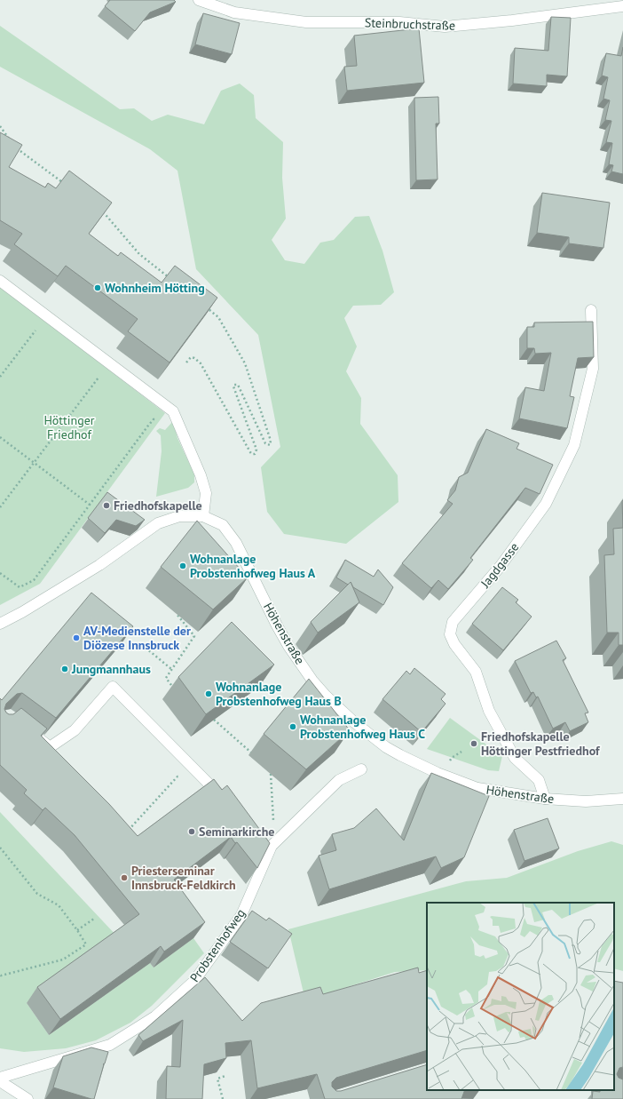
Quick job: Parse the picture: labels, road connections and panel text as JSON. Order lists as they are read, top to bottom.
{
  "streets": {
    "street": [
      "Steinbruchstraße",
      "Jagdgasse",
      "Höhenstraße",
      "Probstenhofweg"
    ]
  },
  "crossings": [
    ["Jagdgasse", "Höhenstraße"]
  ],
  "parks": ["Höttinger Friedhof"],
  "places": [
    "Wohnheim Hötting",
    "Friedhofskapelle",
    "Wohnanlage Probstenhofweg Haus A",
    "AV-Medienstelle der Diözese Innsbruck",
    "Jungmannhaus",
    "Wohnanlage Probstenhofweg Haus B",
    "Wohnanlage Probstenhofweg Haus C",
    "Friedhofskapelle Höttinger Pestfriedhof",
    "Seminarkirche",
    "Priesterseminar Innsbruck-Feldkirch"
  ]
}
